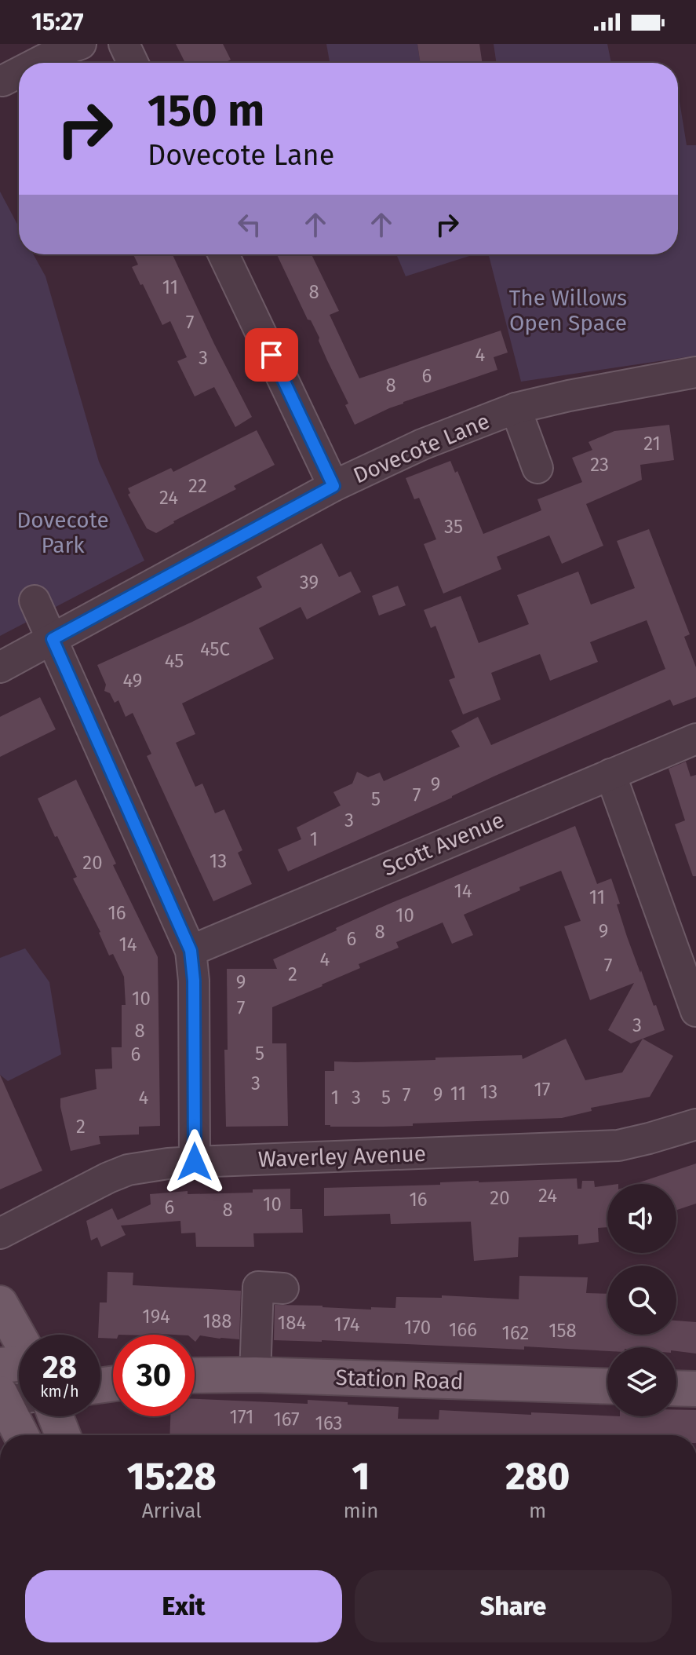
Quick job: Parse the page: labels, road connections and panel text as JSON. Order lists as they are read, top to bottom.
{
  "streets": {
    "main road": ["Station Road"],
    "street": ["Dovecote Lane", "Scott Avenue", "Waverley Avenue"]
  },
  "parks": ["The Willows Open Space", "Dovecote Park"],
  "house_numbers": [
    "11",
    "8",
    "7",
    "4",
    "3",
    "6",
    "8",
    "21",
    "23",
    "22",
    "24",
    "35",
    "39",
    "45C",
    "45",
    "49",
    "9",
    "7",
    "5",
    "3",
    "1",
    "13",
    "20",
    "14",
    "11",
    "16",
    "10",
    "9",
    "8",
    "6",
    "14",
    "4",
    "7",
    "2",
    "9",
    "10",
    "7",
    "3",
    "8",
    "5",
    "6",
    "3",
    "17",
    "13",
    "11",
    "9",
    "7",
    "4",
    "1",
    "3",
    "5",
    "2",
    "24",
    "20",
    "16",
    "10",
    "6",
    "8",
    "194",
    "188",
    "184",
    "174",
    "170",
    "166",
    "158",
    "162",
    "171",
    "167",
    "163"
  ],
  "page": {
    "status": "15:27",
    "turn": ["150 m", "Dovecote Lane"],
    "speed": "28 km/h",
    "limit": "30",
    "eta": [
      "15:28",
      "Arrival",
      "1",
      "min",
      "280",
      "m"
    ],
    "buttons": ["Exit", "Share"]
  }
}
